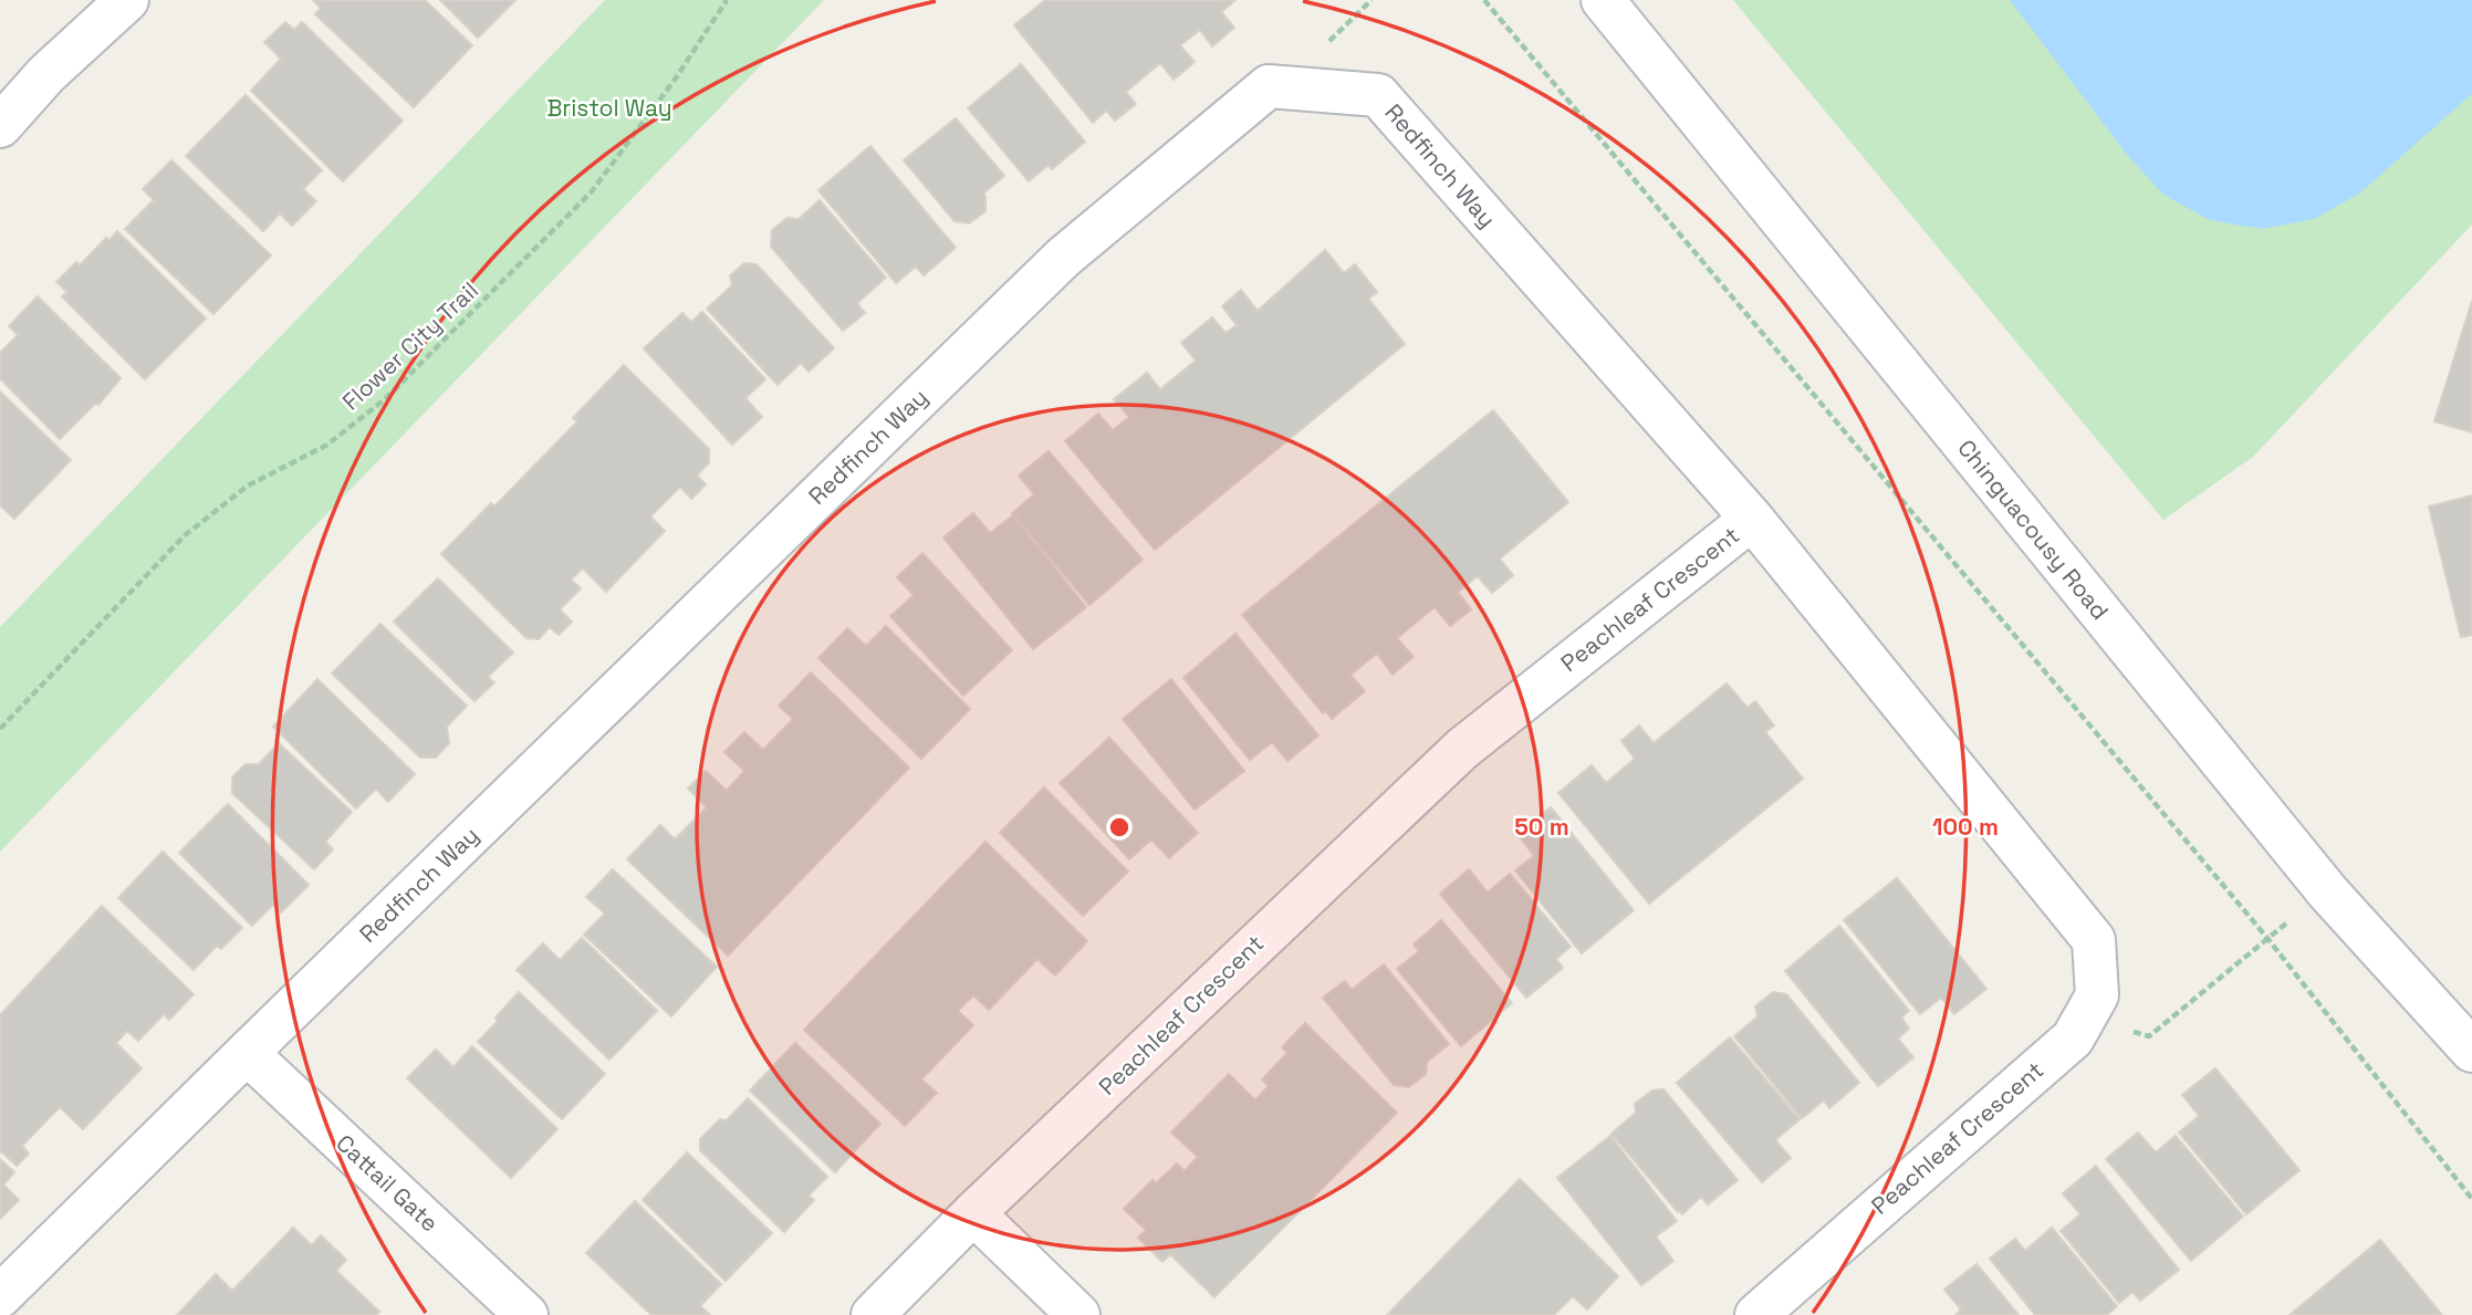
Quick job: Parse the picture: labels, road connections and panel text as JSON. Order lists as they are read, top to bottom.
{
  "streets": {
    "street": [
      "Redfinch Way",
      "Chinguacousy Road",
      "Peachleaf Crescent",
      "Cattail Gate"
    ],
    "path": ["Flower City Trail"]
  },
  "crossings": [
    ["Redfinch Way", "Peachleaf Crescent"],
    ["Redfinch Way", "Cattail Gate"]
  ],
  "parks": ["Bristol Way"],
  "rings": ["50 m", "100 m"]
}
